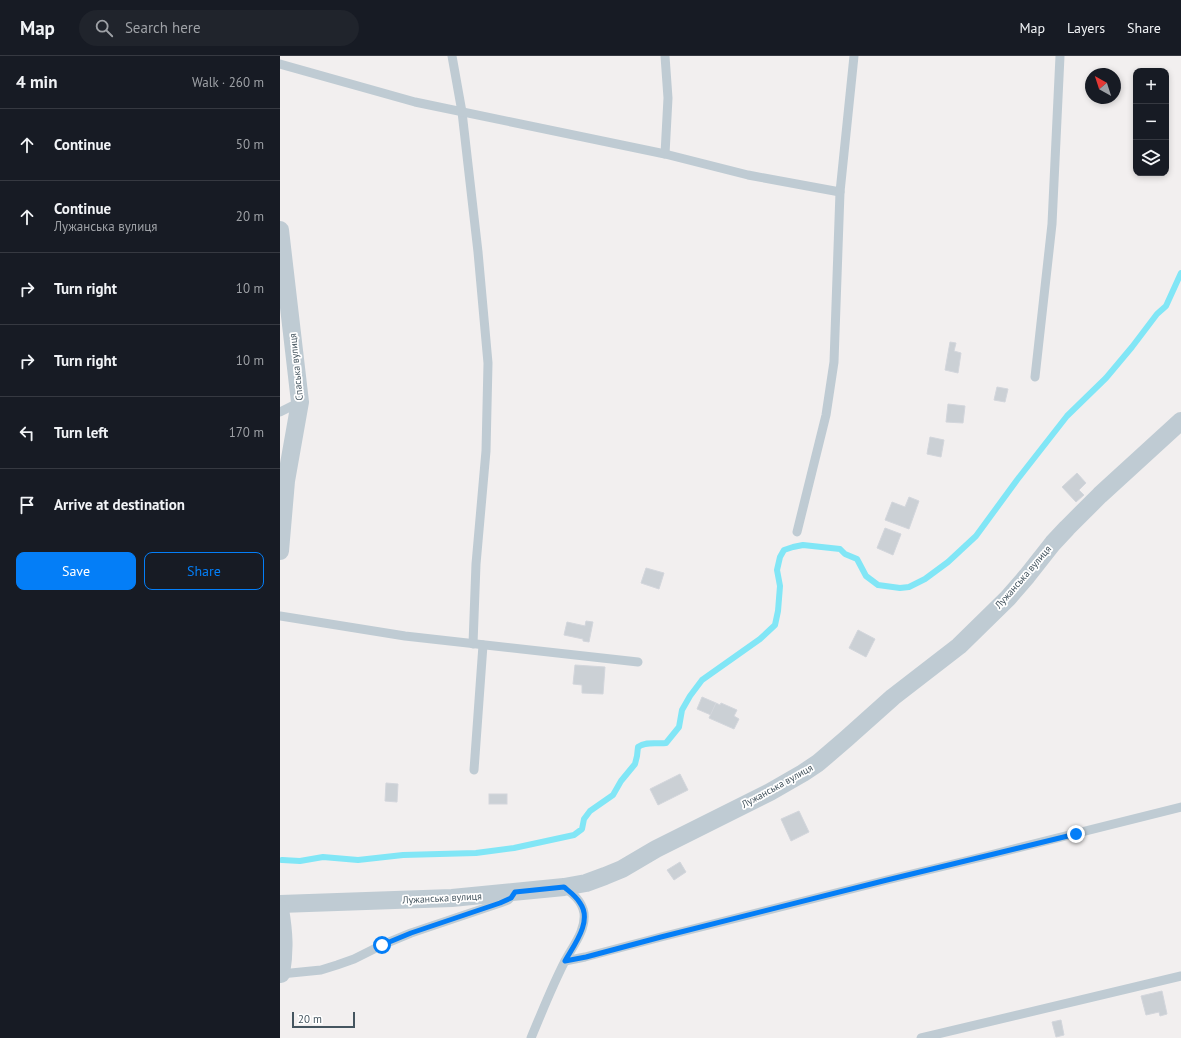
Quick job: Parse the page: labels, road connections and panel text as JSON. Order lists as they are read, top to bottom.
{
  "streets": {
    "street": ["Спаська вулиця", "Лужанська вулиця"]
  },
  "scale_bar": "20 m",
  "north": "top left",
  "page": {
    "header": "Map",
    "search": "Search here",
    "nav": ["Map", "Layers", "Share"],
    "heading": ["4 min", "Walk · 260 m"],
    "map_buttons": ["+", "−"],
    "list": [
      ["Continue", "50 m"],
      ["Continue", "Лужанська вулиця", "20 m"],
      ["Turn right", "10 m"],
      ["Turn right", "10 m"],
      ["Turn left", "170 m"],
      "Arrive at destination"
    ],
    "buttons": ["Save", "Share"],
    "scale": "20 m"
  }
}
